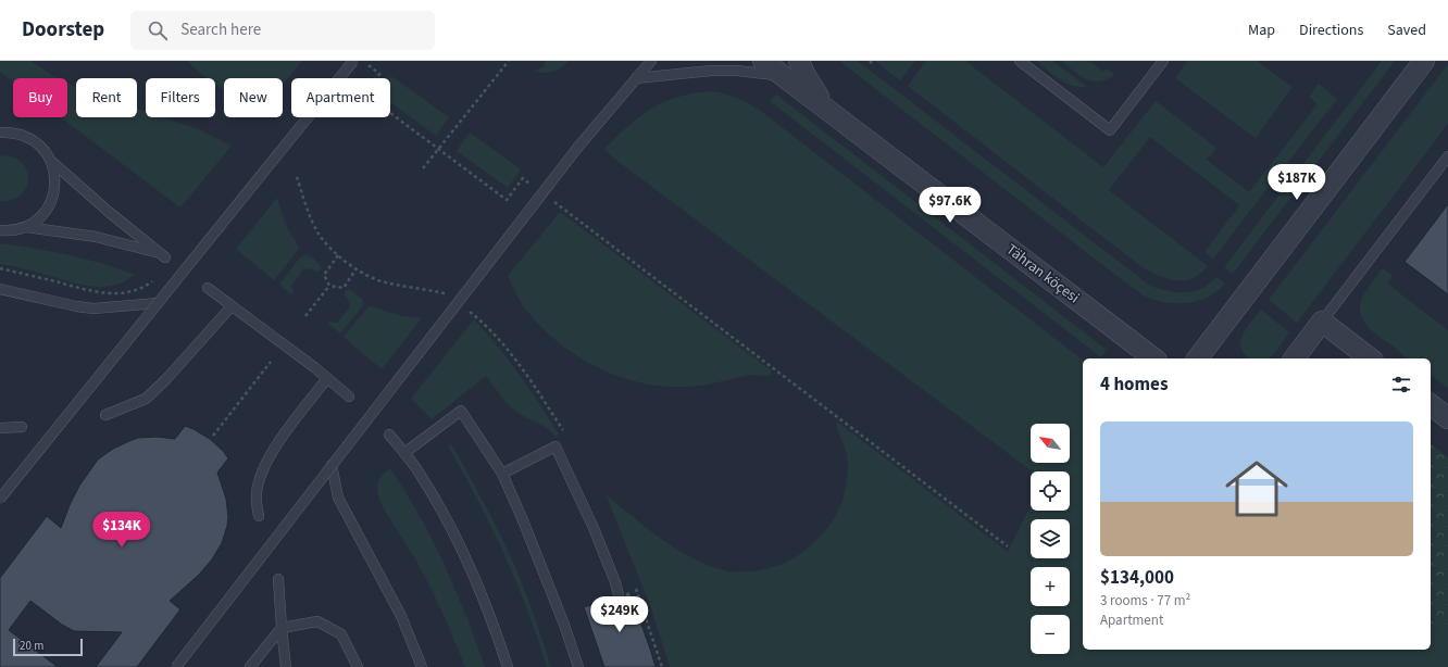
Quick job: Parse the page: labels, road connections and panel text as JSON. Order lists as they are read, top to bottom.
{
  "streets": {
    "street": ["Tähran köçesi"]
  },
  "scale_bar": "20 m",
  "north": "top left",
  "page": {
    "header": "Doorstep",
    "search": "Search here",
    "nav": ["Map", "Directions", "Saved"],
    "chip": [
      "Buy",
      "Rent",
      "Filters",
      "New",
      "Apartment"
    ],
    "price": [
      "$187K",
      "$97.6K",
      "$134K",
      "$249K"
    ],
    "heading": "4 homes",
    "list": [
      {
        "name": "$134,000",
        "note": "3 rooms · 77 m² · Apartment"
      }
    ],
    "map_buttons": ["+", "−"],
    "scale": "20 m"
  }
}
